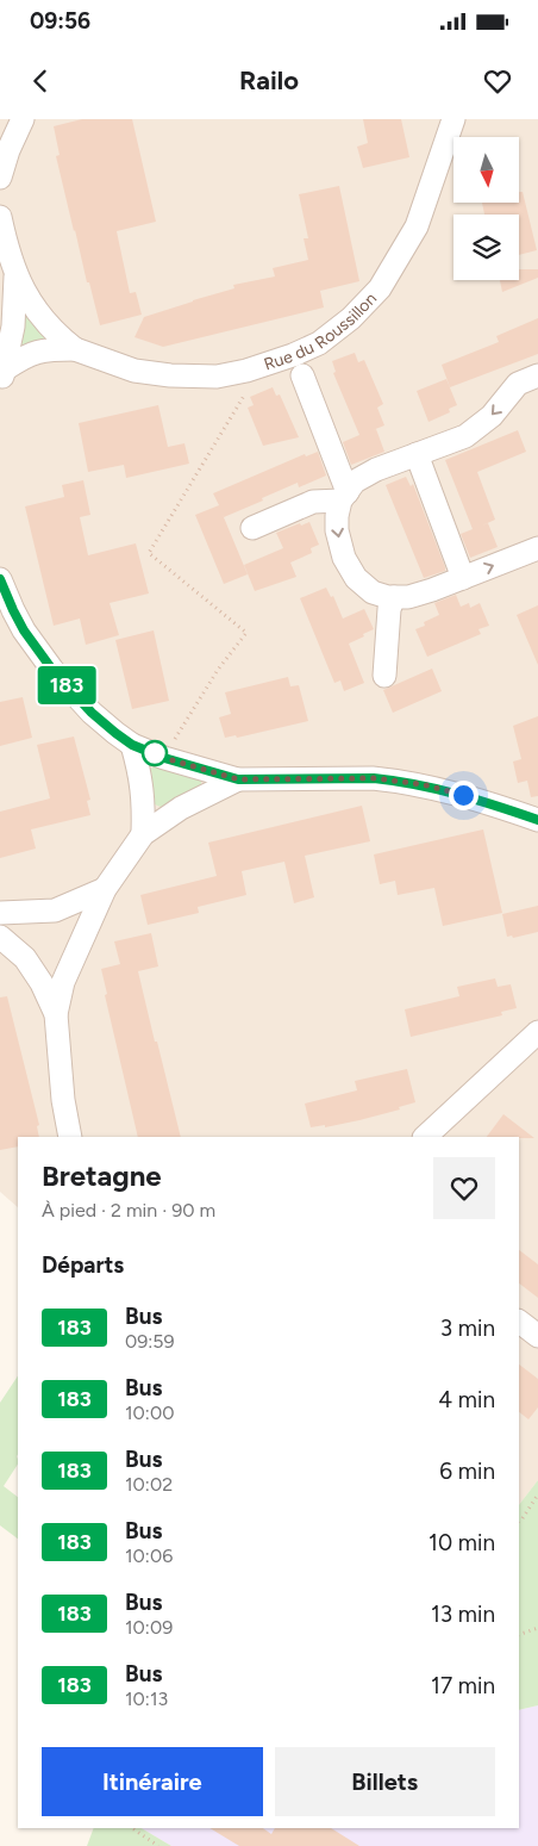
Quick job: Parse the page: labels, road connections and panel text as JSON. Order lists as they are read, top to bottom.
{
  "streets": {
    "street": ["Rue du Roussillon"]
  },
  "lines": ["bus line 183"],
  "north": "bottom",
  "page": {
    "status": "09:56",
    "header": "Railo",
    "on_map": "183",
    "heading": [
      ["Bretagne", "À pied · 2 min · 90 m"],
      "Départs"
    ],
    "list": [
      {
        "mark": "183",
        "name": "Bus",
        "note": "09:59",
        "value": "3 min"
      },
      {
        "mark": "183",
        "name": "Bus",
        "note": "10:00",
        "value": "4 min"
      },
      {
        "mark": "183",
        "name": "Bus",
        "note": "10:02",
        "value": "6 min"
      },
      {
        "mark": "183",
        "name": "Bus",
        "note": "10:06",
        "value": "10 min"
      },
      {
        "mark": "183",
        "name": "Bus",
        "note": "10:09",
        "value": "13 min"
      },
      {
        "mark": "183",
        "name": "Bus",
        "note": "10:13",
        "value": "17 min"
      }
    ],
    "buttons": ["Itinéraire", "Billets"]
  }
}
